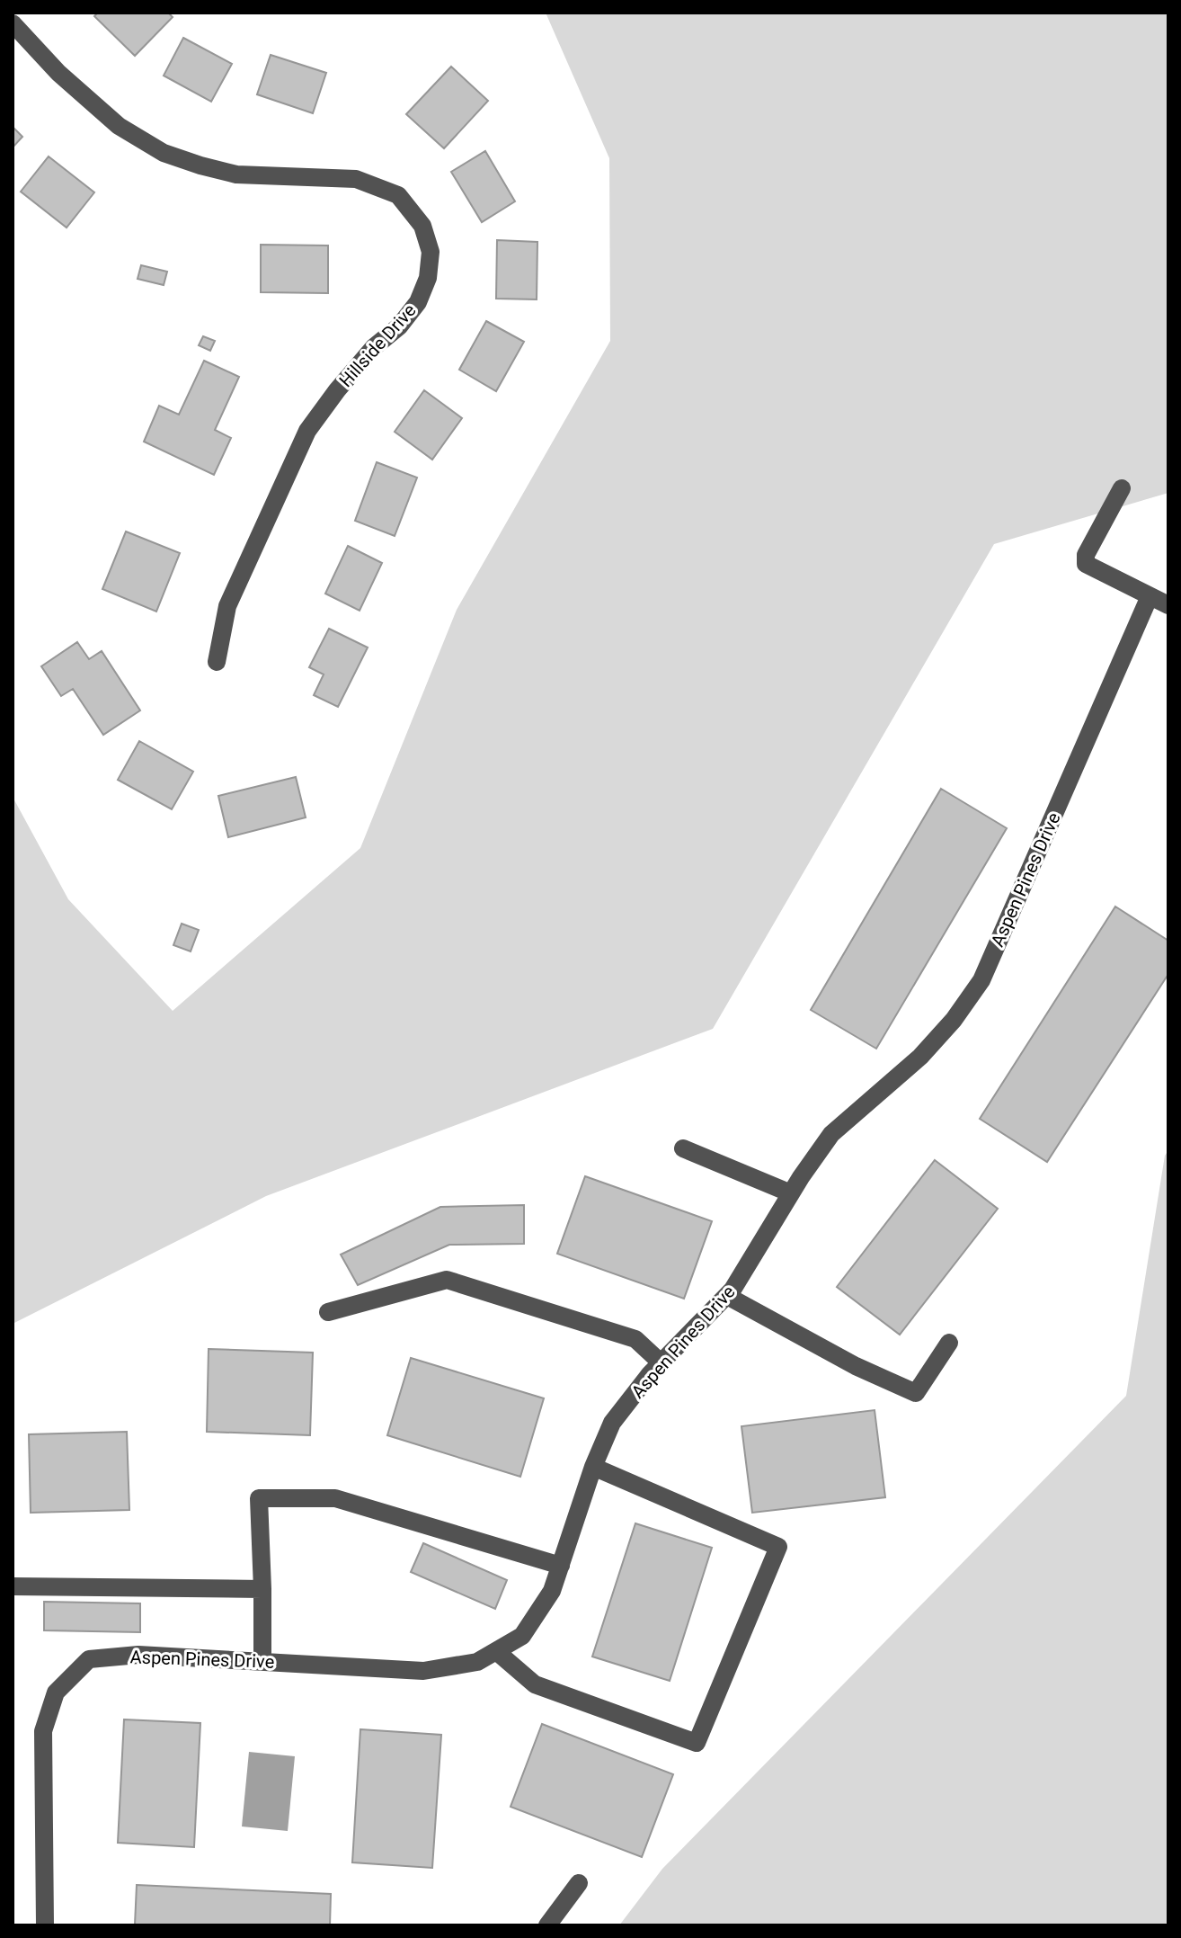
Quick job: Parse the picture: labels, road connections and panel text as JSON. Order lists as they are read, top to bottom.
{
  "streets": {
    "street": ["Hillside Drive", "Aspen Pines Drive"]
  }
}
